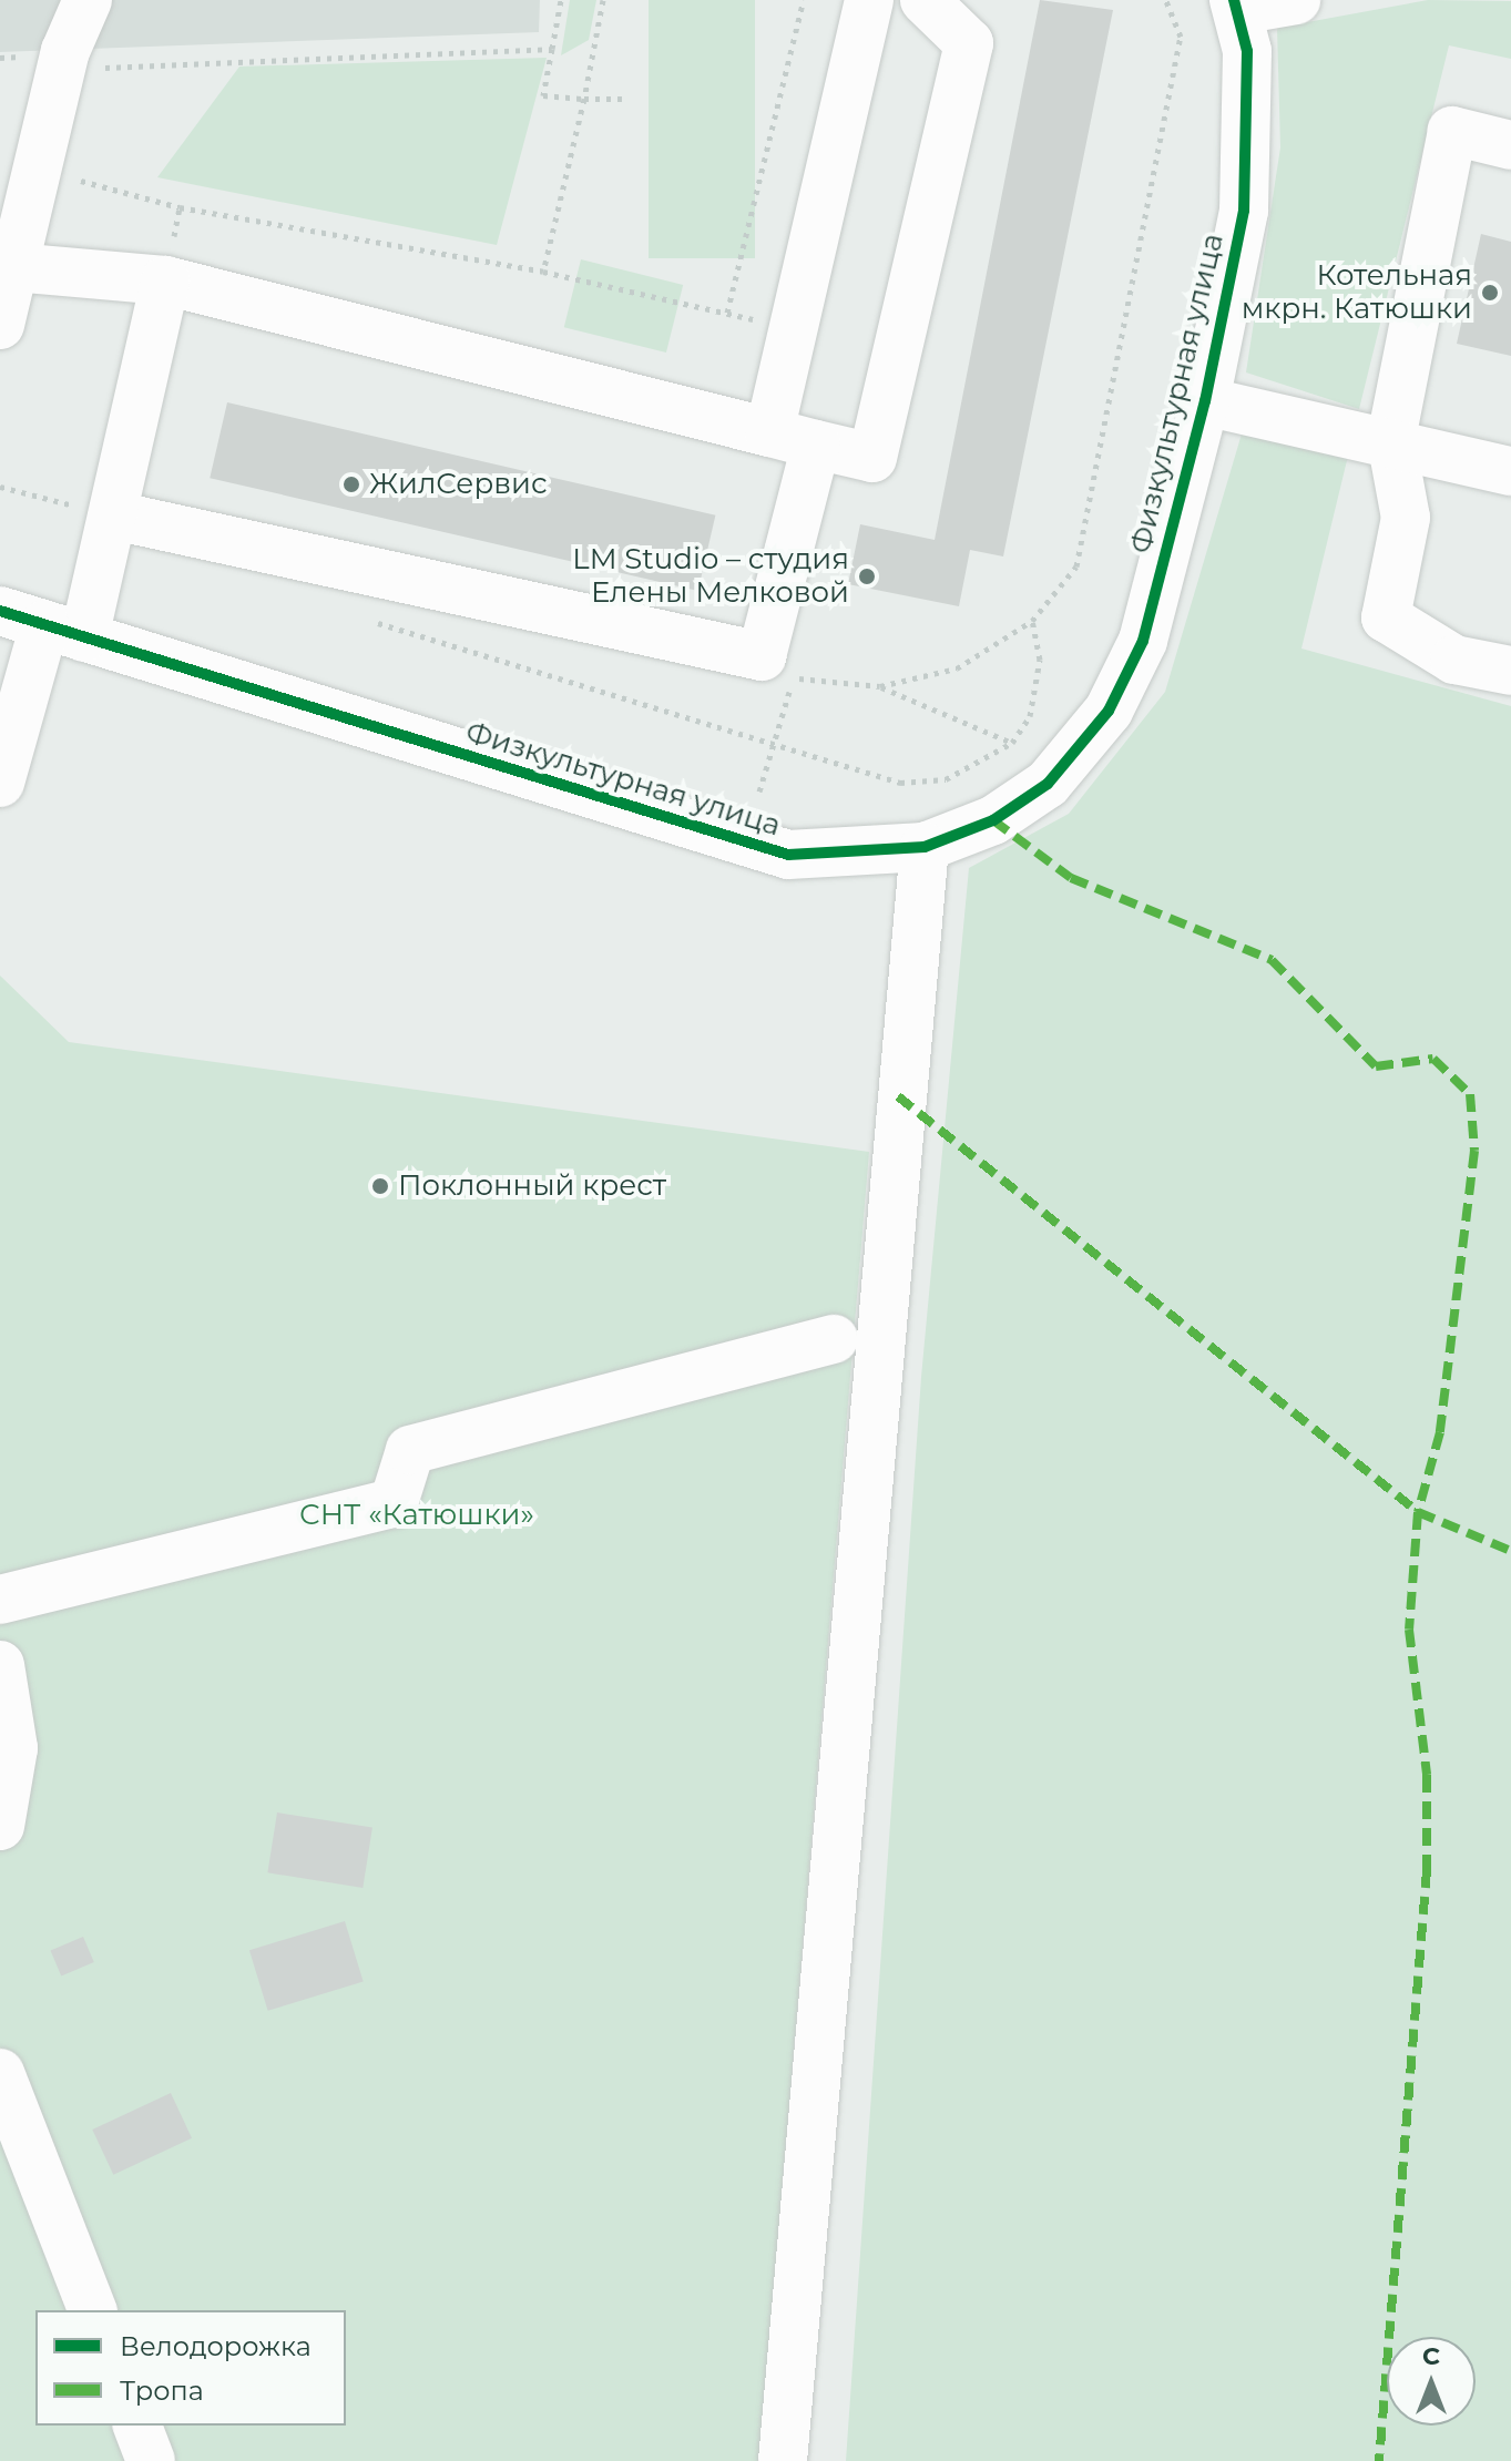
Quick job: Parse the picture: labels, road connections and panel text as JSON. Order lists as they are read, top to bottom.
{
  "streets": {
    "street": ["Физкультурная улица"]
  },
  "parks": ["СНТ «Катюшки»"],
  "places": [
    "Котельная мкрн. Катюшки",
    "ЖилСервис",
    "LM Studio – студия Елены Мелковой",
    "Поклонный крест"
  ],
  "legend": ["Велодорожка", "Тропа"],
  "north": "top"
}
